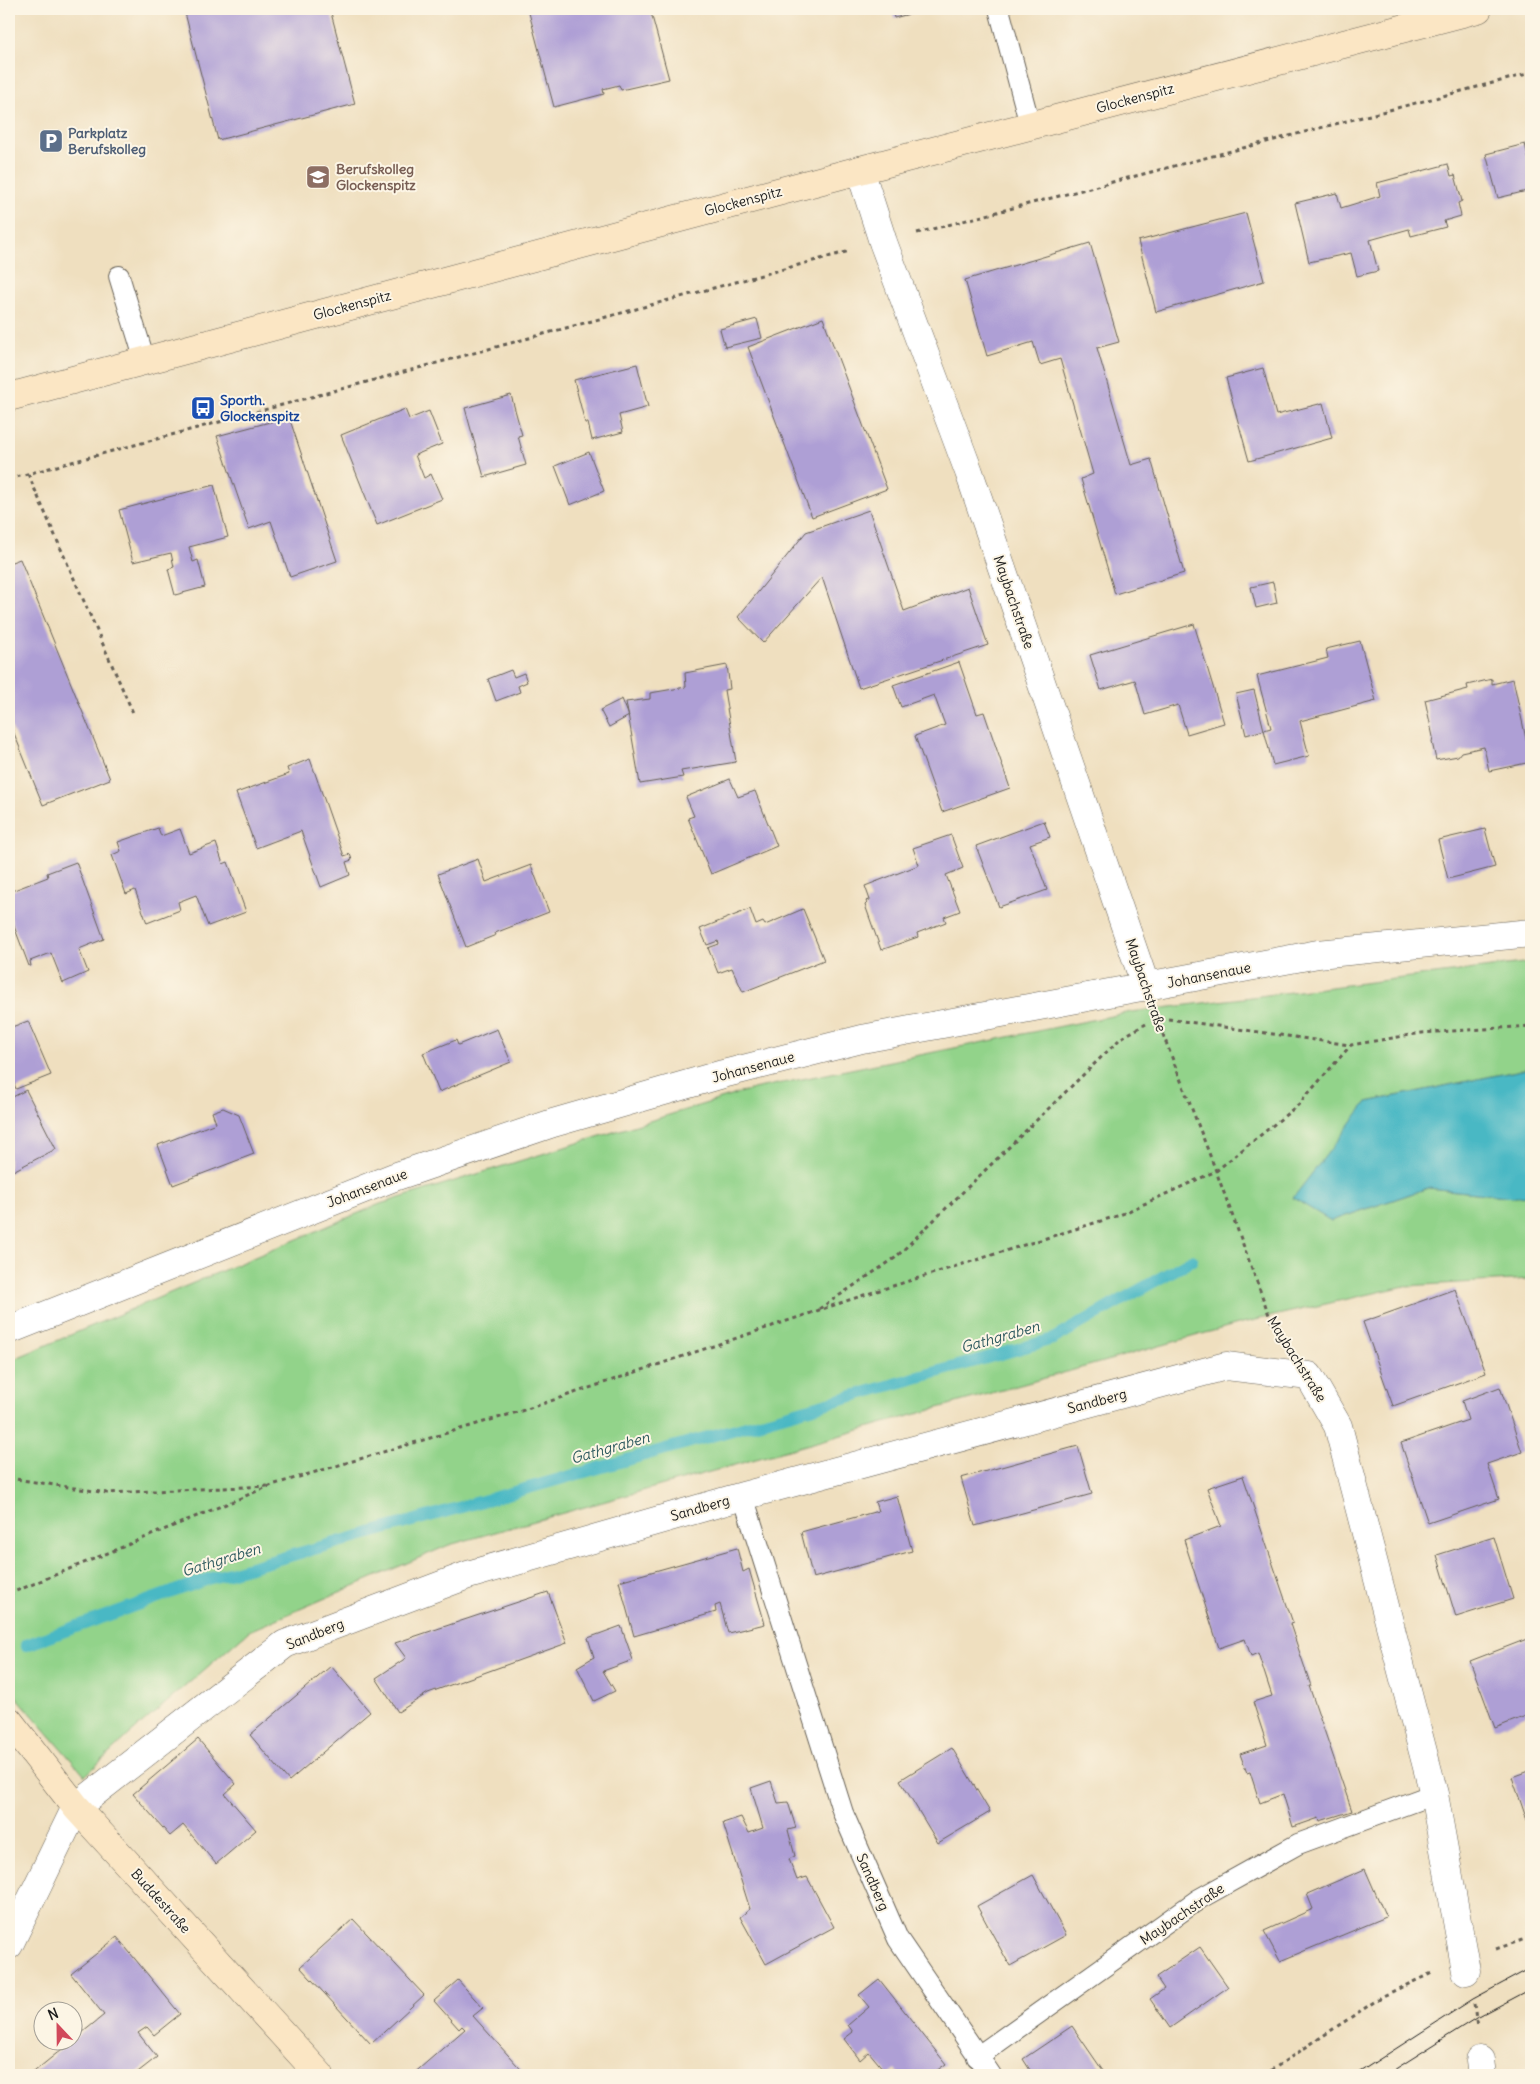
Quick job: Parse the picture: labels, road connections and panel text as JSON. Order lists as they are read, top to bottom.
{
  "streets": {
    "main road": ["Glockenspitz", "Buddestraße"],
    "street": ["Maybachstraße", "Johansenaue", "Sandberg"]
  },
  "crossings": [
    ["Glockenspitz", "Maybachstraße"],
    ["Maybachstraße", "Johansenaue"],
    ["Maybachstraße", "Sandberg"],
    ["Sandberg", "Buddestraße"]
  ],
  "water": ["Gathgraben"],
  "places": {
    "parking": ["Parkplatz Berufskolleg"],
    "school or university": ["Berufskolleg Glockenspitz"],
    "bus stop": ["Sporth. Glockenspitz"]
  },
  "north": "top"
}
